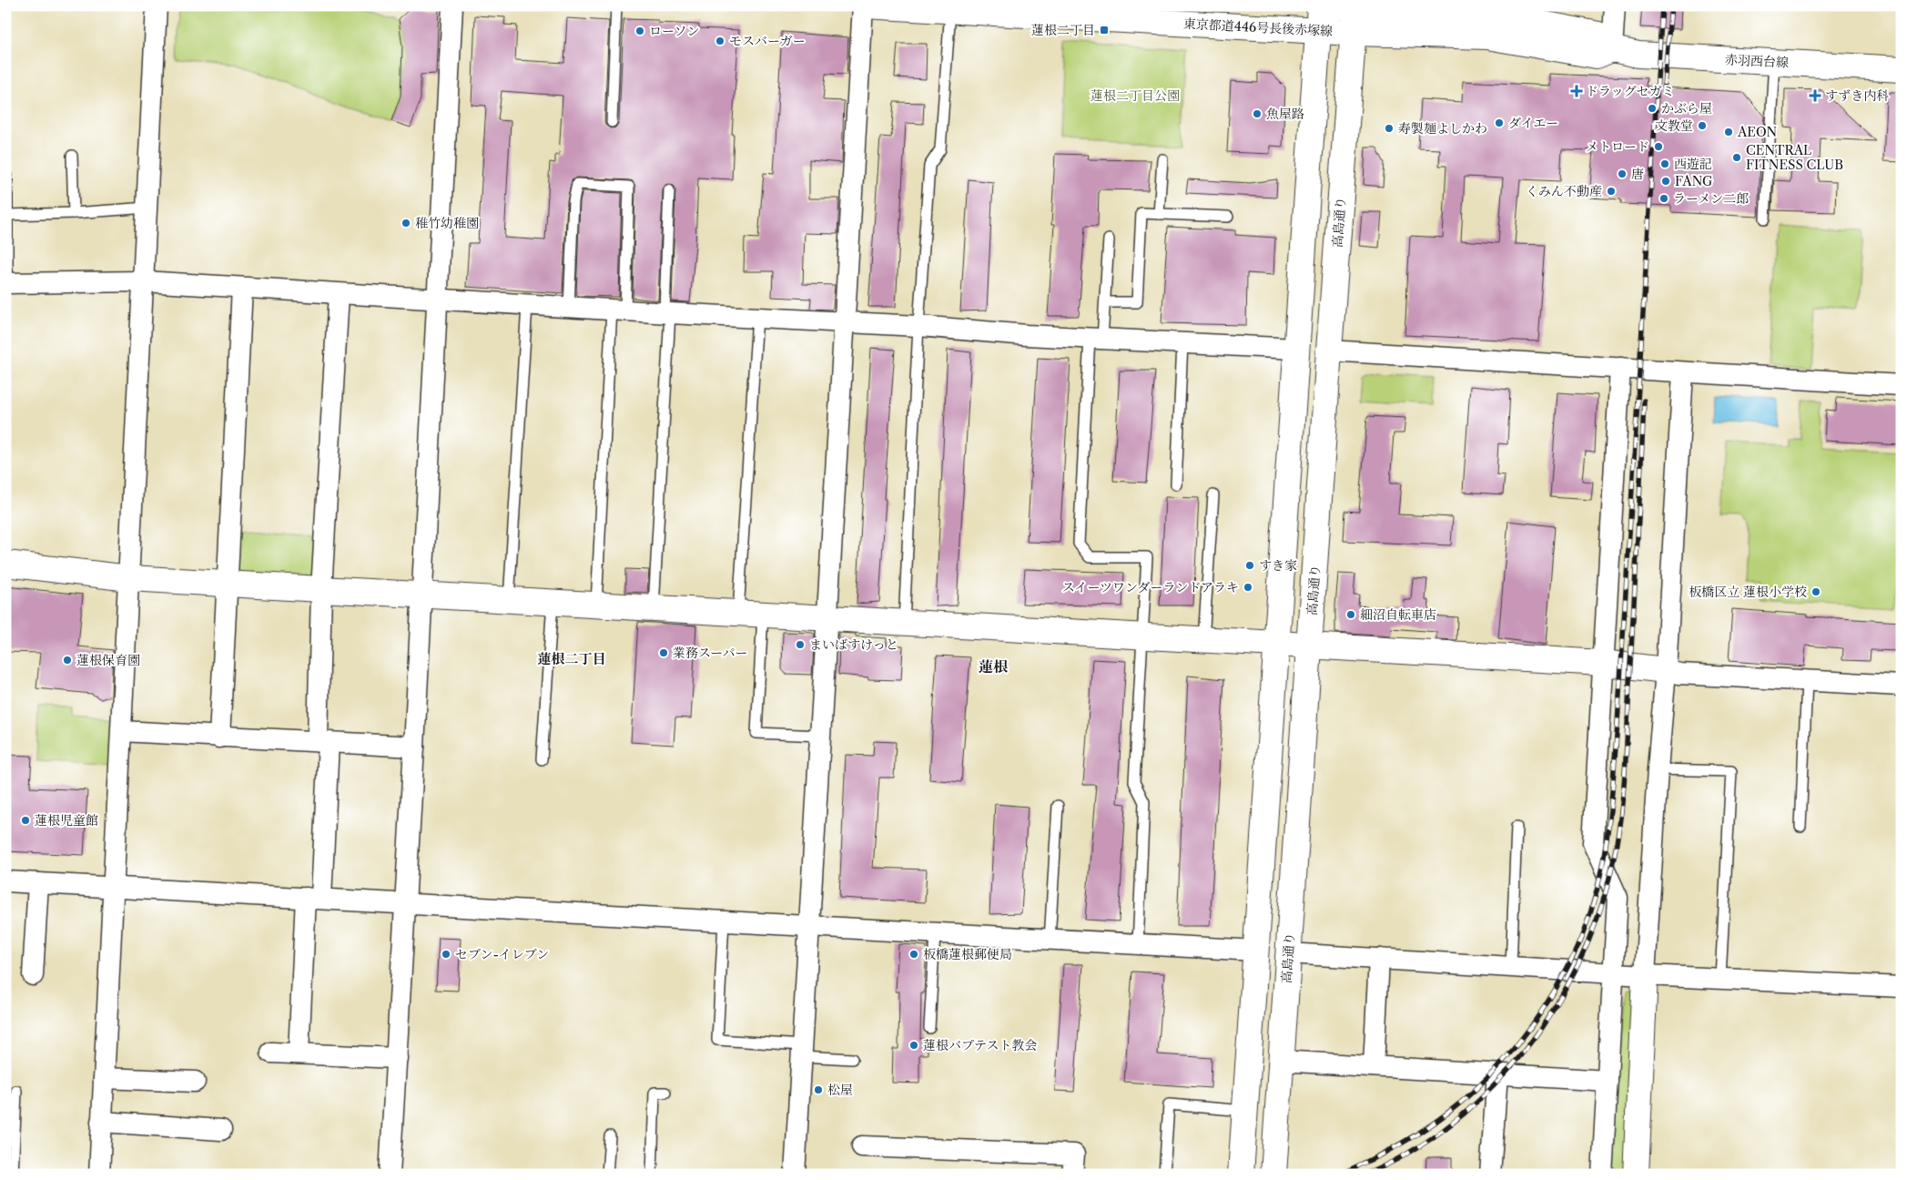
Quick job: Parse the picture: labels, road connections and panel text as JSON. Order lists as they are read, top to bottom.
{
  "streets": {
    "main road": ["東京都道446号長後赤塚線", "赤羽西台線", "高島通り"]
  },
  "crossings": [
    ["東京都道446号長後赤塚線", "高島通り"]
  ],
  "districts": ["蓮根二丁目", "蓮根"],
  "parks": ["蓮根二丁目公園"],
  "places": {
    "transit": ["蓮根二丁目"],
    "other": [
      "ローソン",
      "モスバーガー",
      "かぶら屋",
      "魚屋路",
      "ダイエー",
      "文教堂",
      "寿製麺よしかわ",
      "AEON",
      "メトロード",
      "CENTRAL FITNESS CLUB",
      "西遊記",
      "唐",
      "FANG",
      "くみん不動産",
      "ラーメン二郎",
      "稚竹幼稚園",
      "すき家",
      "スイーツワンダーランドアラキ",
      "板橋区立 蓮根小学校",
      "細沼自転車店",
      "まいばすけっと",
      "業務スーパー",
      "蓮根保育園",
      "蓮根児童館",
      "セブン-イレブン",
      "板橋蓮根郵便局",
      "蓮根バプテスト教会",
      "松屋"
    ],
    "health": ["ドラッグセガミ", "すずき内科"]
  }
}
